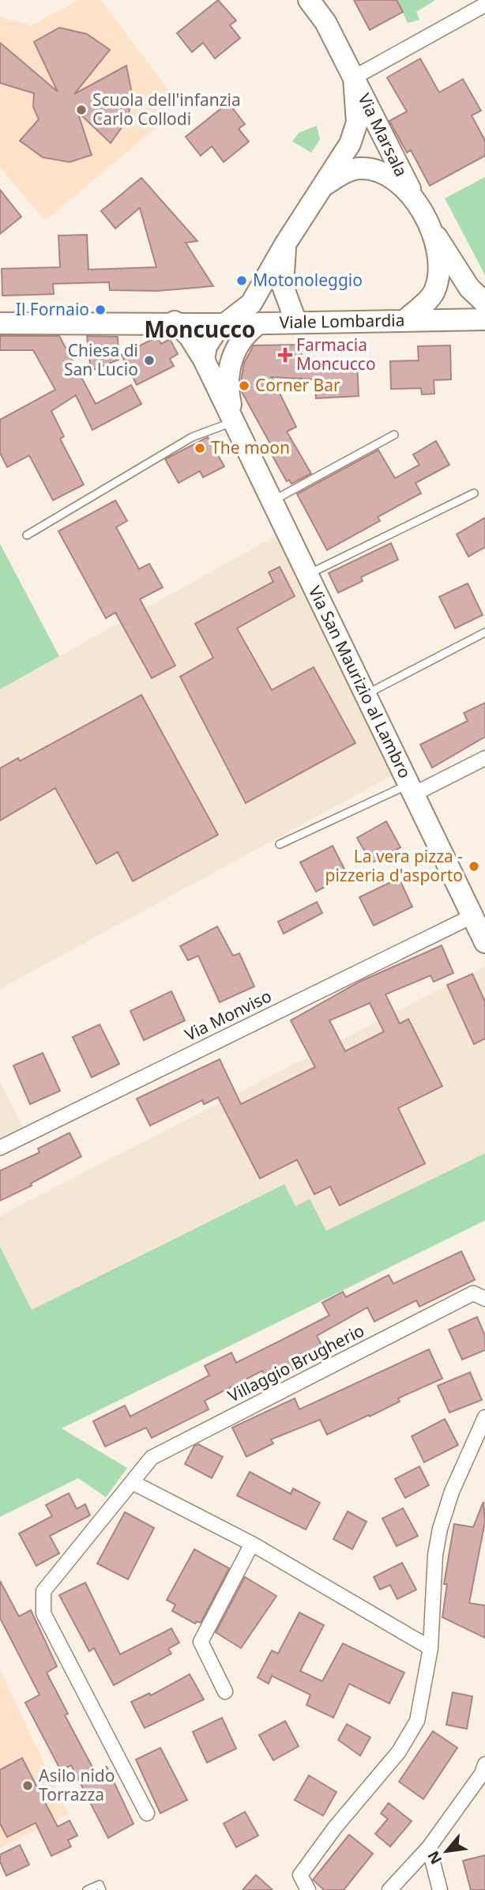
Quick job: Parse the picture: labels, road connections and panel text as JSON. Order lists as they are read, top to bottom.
{
  "streets": {
    "main road": ["Via Marsala", "Viale Lombardia", "Via San Maurizio al Lambro"],
    "street": ["Via Monviso", "Villaggio Brugherio"]
  },
  "crossings": [
    ["Via Marsala", "Viale Lombardia"],
    ["Via Marsala", "Via San Maurizio al Lambro"],
    ["Viale Lombardia", "Via San Maurizio al Lambro"],
    ["Via San Maurizio al Lambro", "Via Monviso"]
  ],
  "districts": ["Moncucco"],
  "places": {
    "other": [
      "Scuola dell'infanzia Carlo Collodi",
      "Motonoleggio",
      "Il Fornaio",
      "Chiesa di San Lucio",
      "Corner Bar",
      "The moon",
      "La vera pizza - pizzeria d'asporto",
      "Asilo nido Torrazza"
    ],
    "health": ["Farmacia Moncucco"]
  },
  "north": "bottom left"
}
